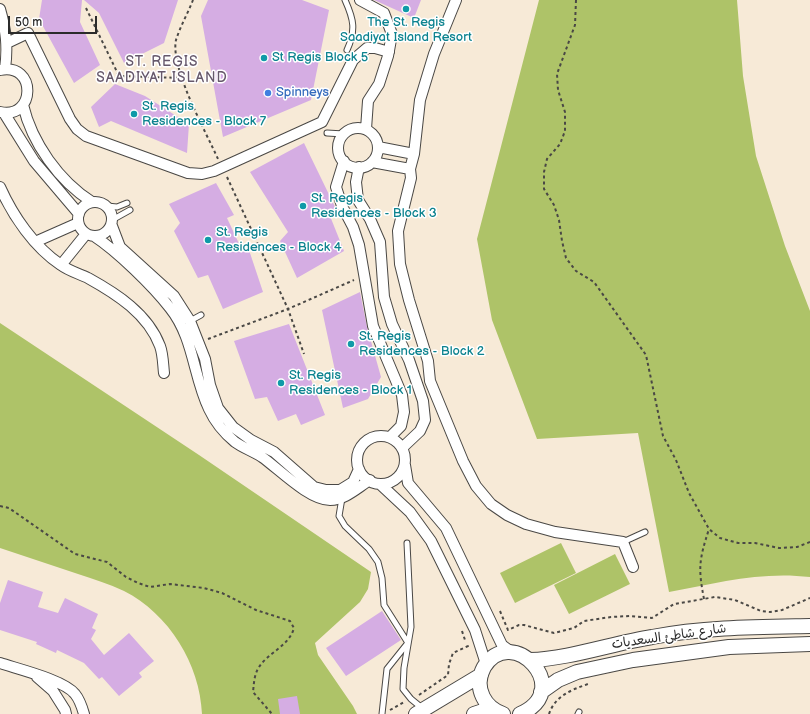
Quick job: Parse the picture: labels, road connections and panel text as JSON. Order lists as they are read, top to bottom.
{
  "streets": {
    "street": ["شارع شاطئ السعديات"]
  },
  "districts": ["ST. REGIS SAADIYAT ISLAND"],
  "places": [
    "The St. Regis Saadiyat Island Resort",
    "St Regis Block 5",
    "Spinneys",
    "St. Regis Residences - Block 7",
    "St. Regis Residences - Block 3",
    "St. Regis Residences - Block 4",
    "St. Regis Residences - Block 2",
    "St. Regis Residences - Block 1"
  ],
  "scale_bar": "50 m"
}
